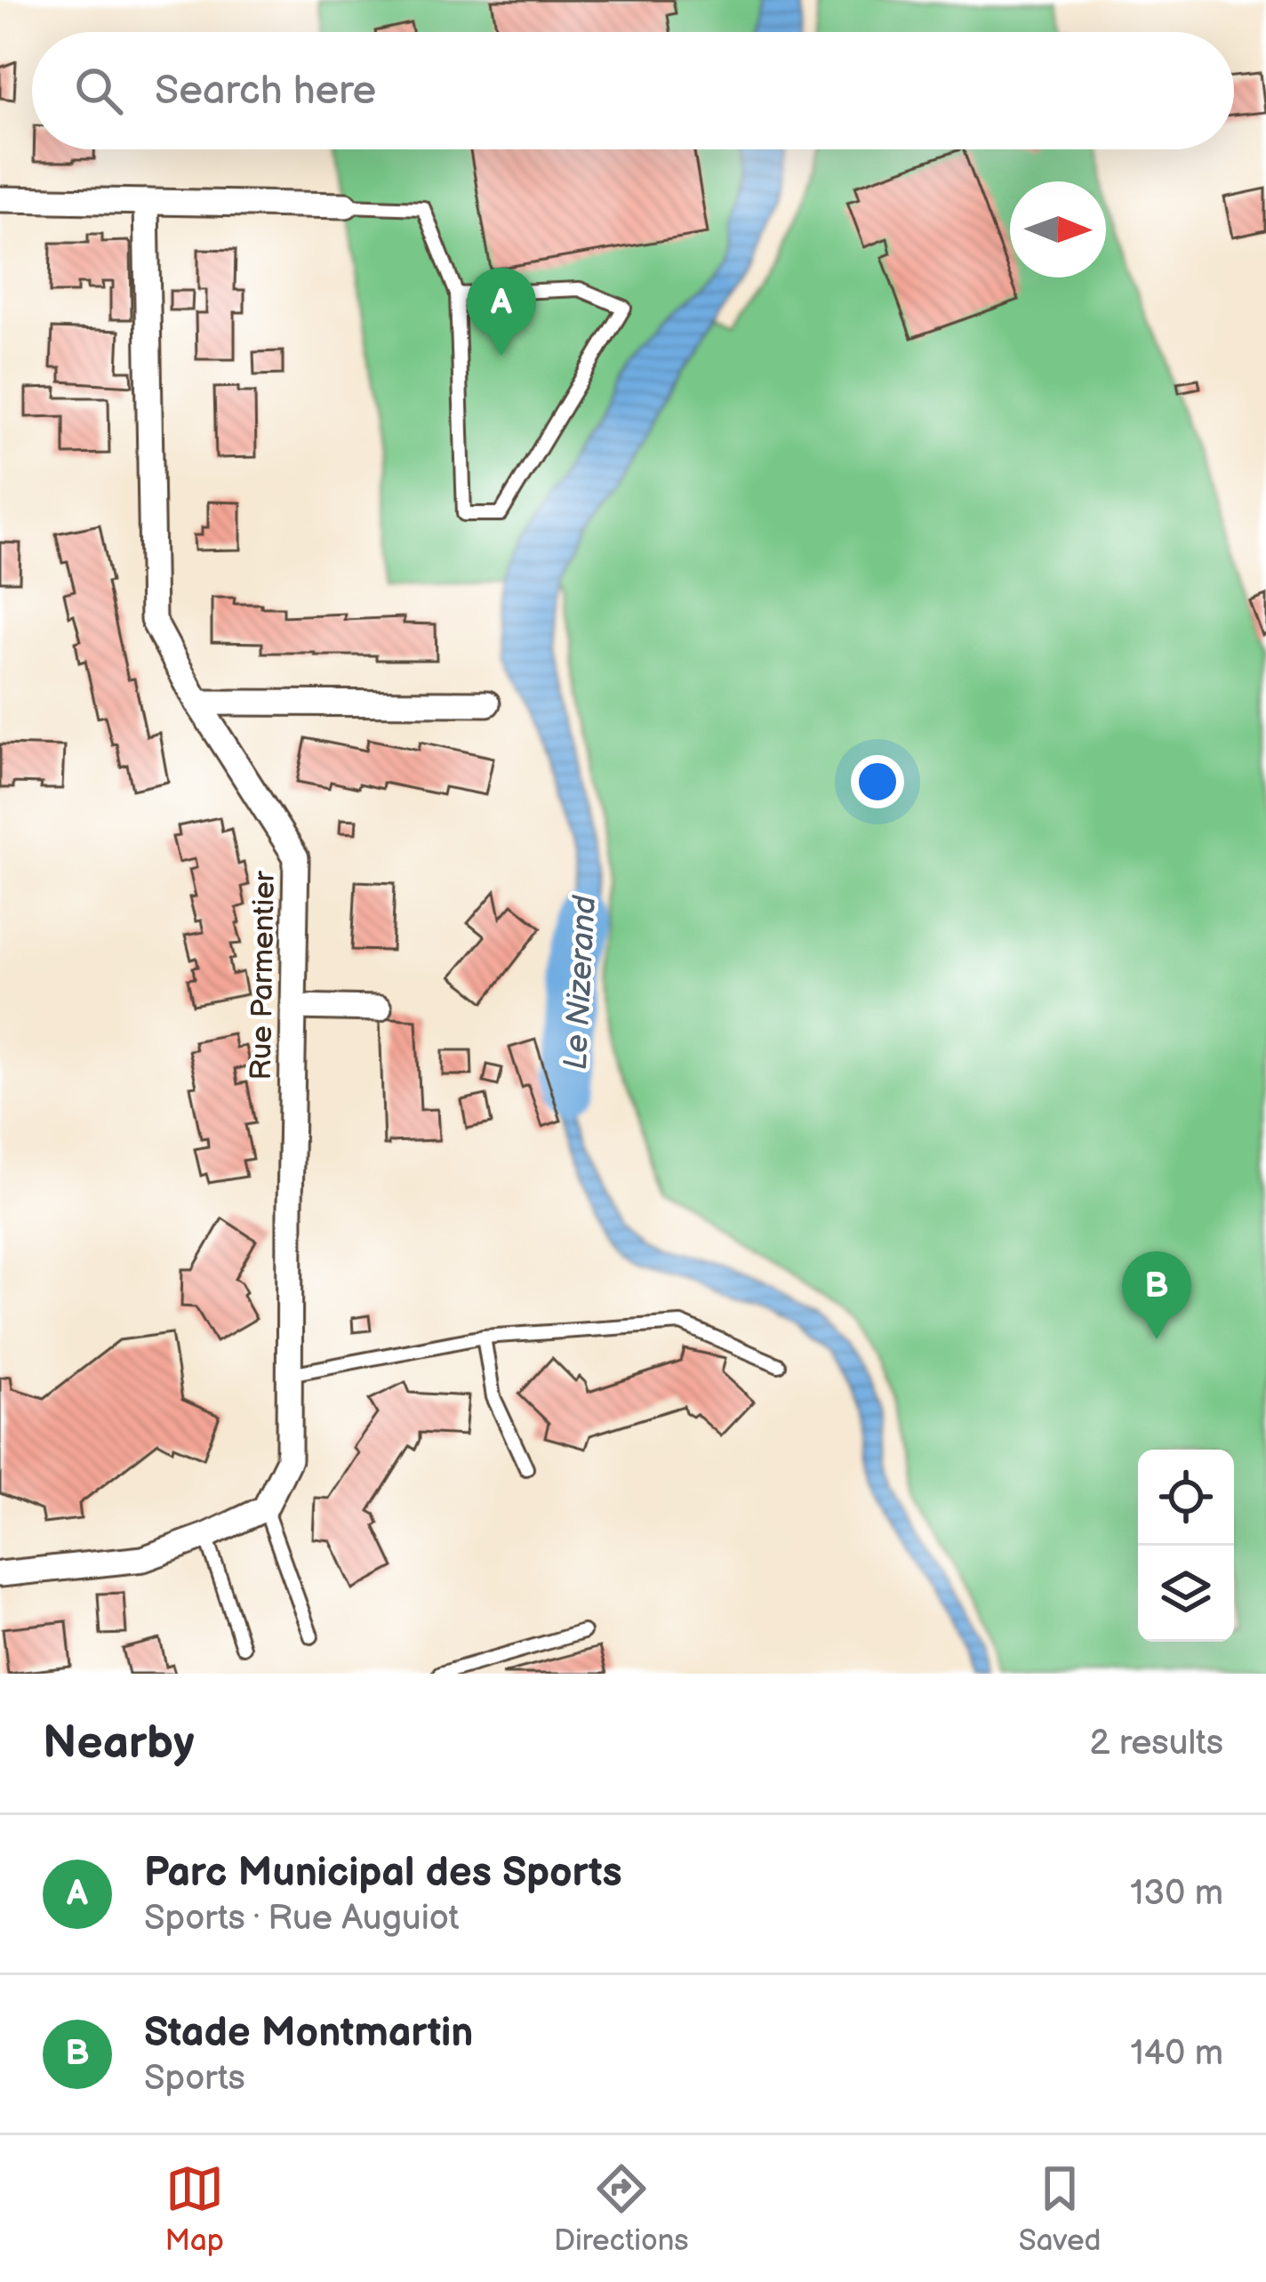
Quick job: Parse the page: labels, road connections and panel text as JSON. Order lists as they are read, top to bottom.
{
  "streets": {
    "street": ["Rue Parmentier"]
  },
  "water": ["Le Nizerand"],
  "north": "right",
  "page": {
    "search": "Search here",
    "pins": ["A", "B"],
    "heading": ["Nearby", "2 results"],
    "list": [
      {
        "mark": "A",
        "name": "Parc Municipal des Sports",
        "note": "Sports · Rue Auguiot",
        "value": "130 m"
      },
      {
        "mark": "B",
        "name": "Stade Montmartin",
        "note": "Sports",
        "value": "140 m"
      }
    ],
    "nav": ["Map", "Directions", "Saved"]
  }
}
